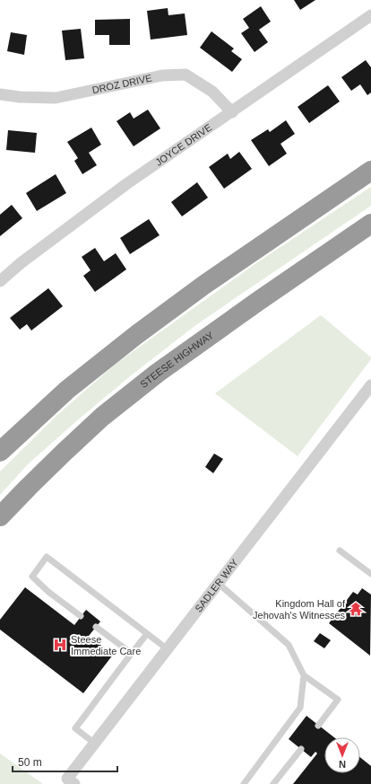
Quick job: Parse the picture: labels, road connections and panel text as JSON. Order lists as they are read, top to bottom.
{
  "streets": {
    "highway": ["STEESE HIGHWAY"],
    "street": ["DROZ DRIVE", "JOYCE DRIVE", "SADLER WAY"]
  },
  "crossings": [
    ["DROZ DRIVE", "JOYCE DRIVE"]
  ],
  "places": {
    "temple": ["Kingdom Hall of Jehovah's Witnesses"],
    "hospital": ["Steese Immediate Care"]
  },
  "scale_bar": "50 m",
  "north": "bottom"
}
